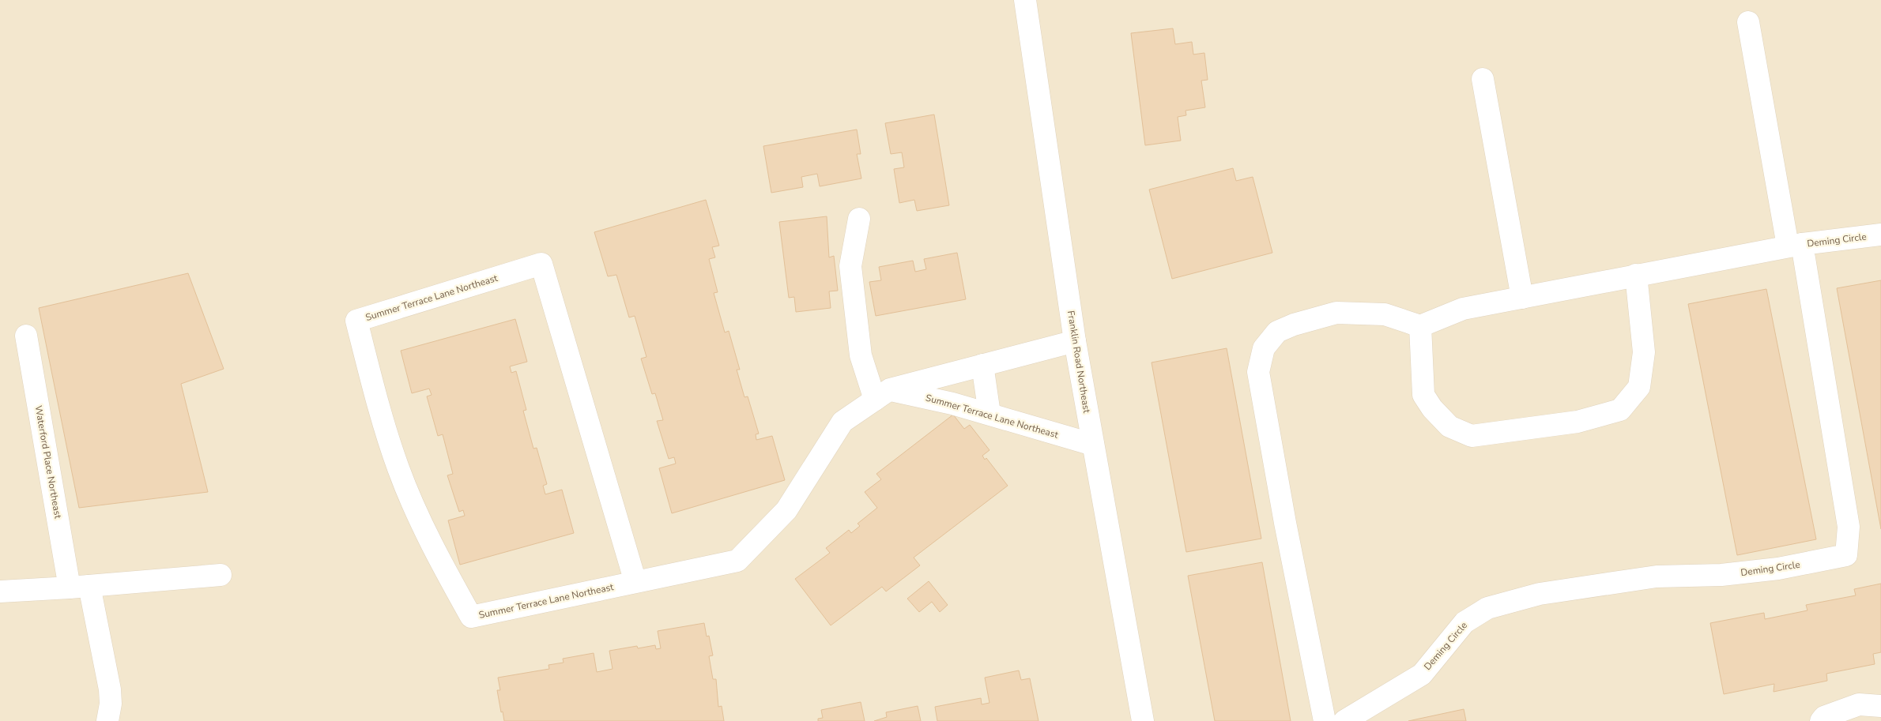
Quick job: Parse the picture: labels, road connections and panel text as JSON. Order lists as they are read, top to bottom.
{
  "streets": {
    "street": [
      "Deming Circle",
      "Summer Terrace Lane Northeast",
      "Franklin Road Northeast",
      "Waterford Place Northeast"
    ]
  },
  "crossings": [
    ["Summer Terrace Lane Northeast", "Franklin Road Northeast"]
  ]
}
